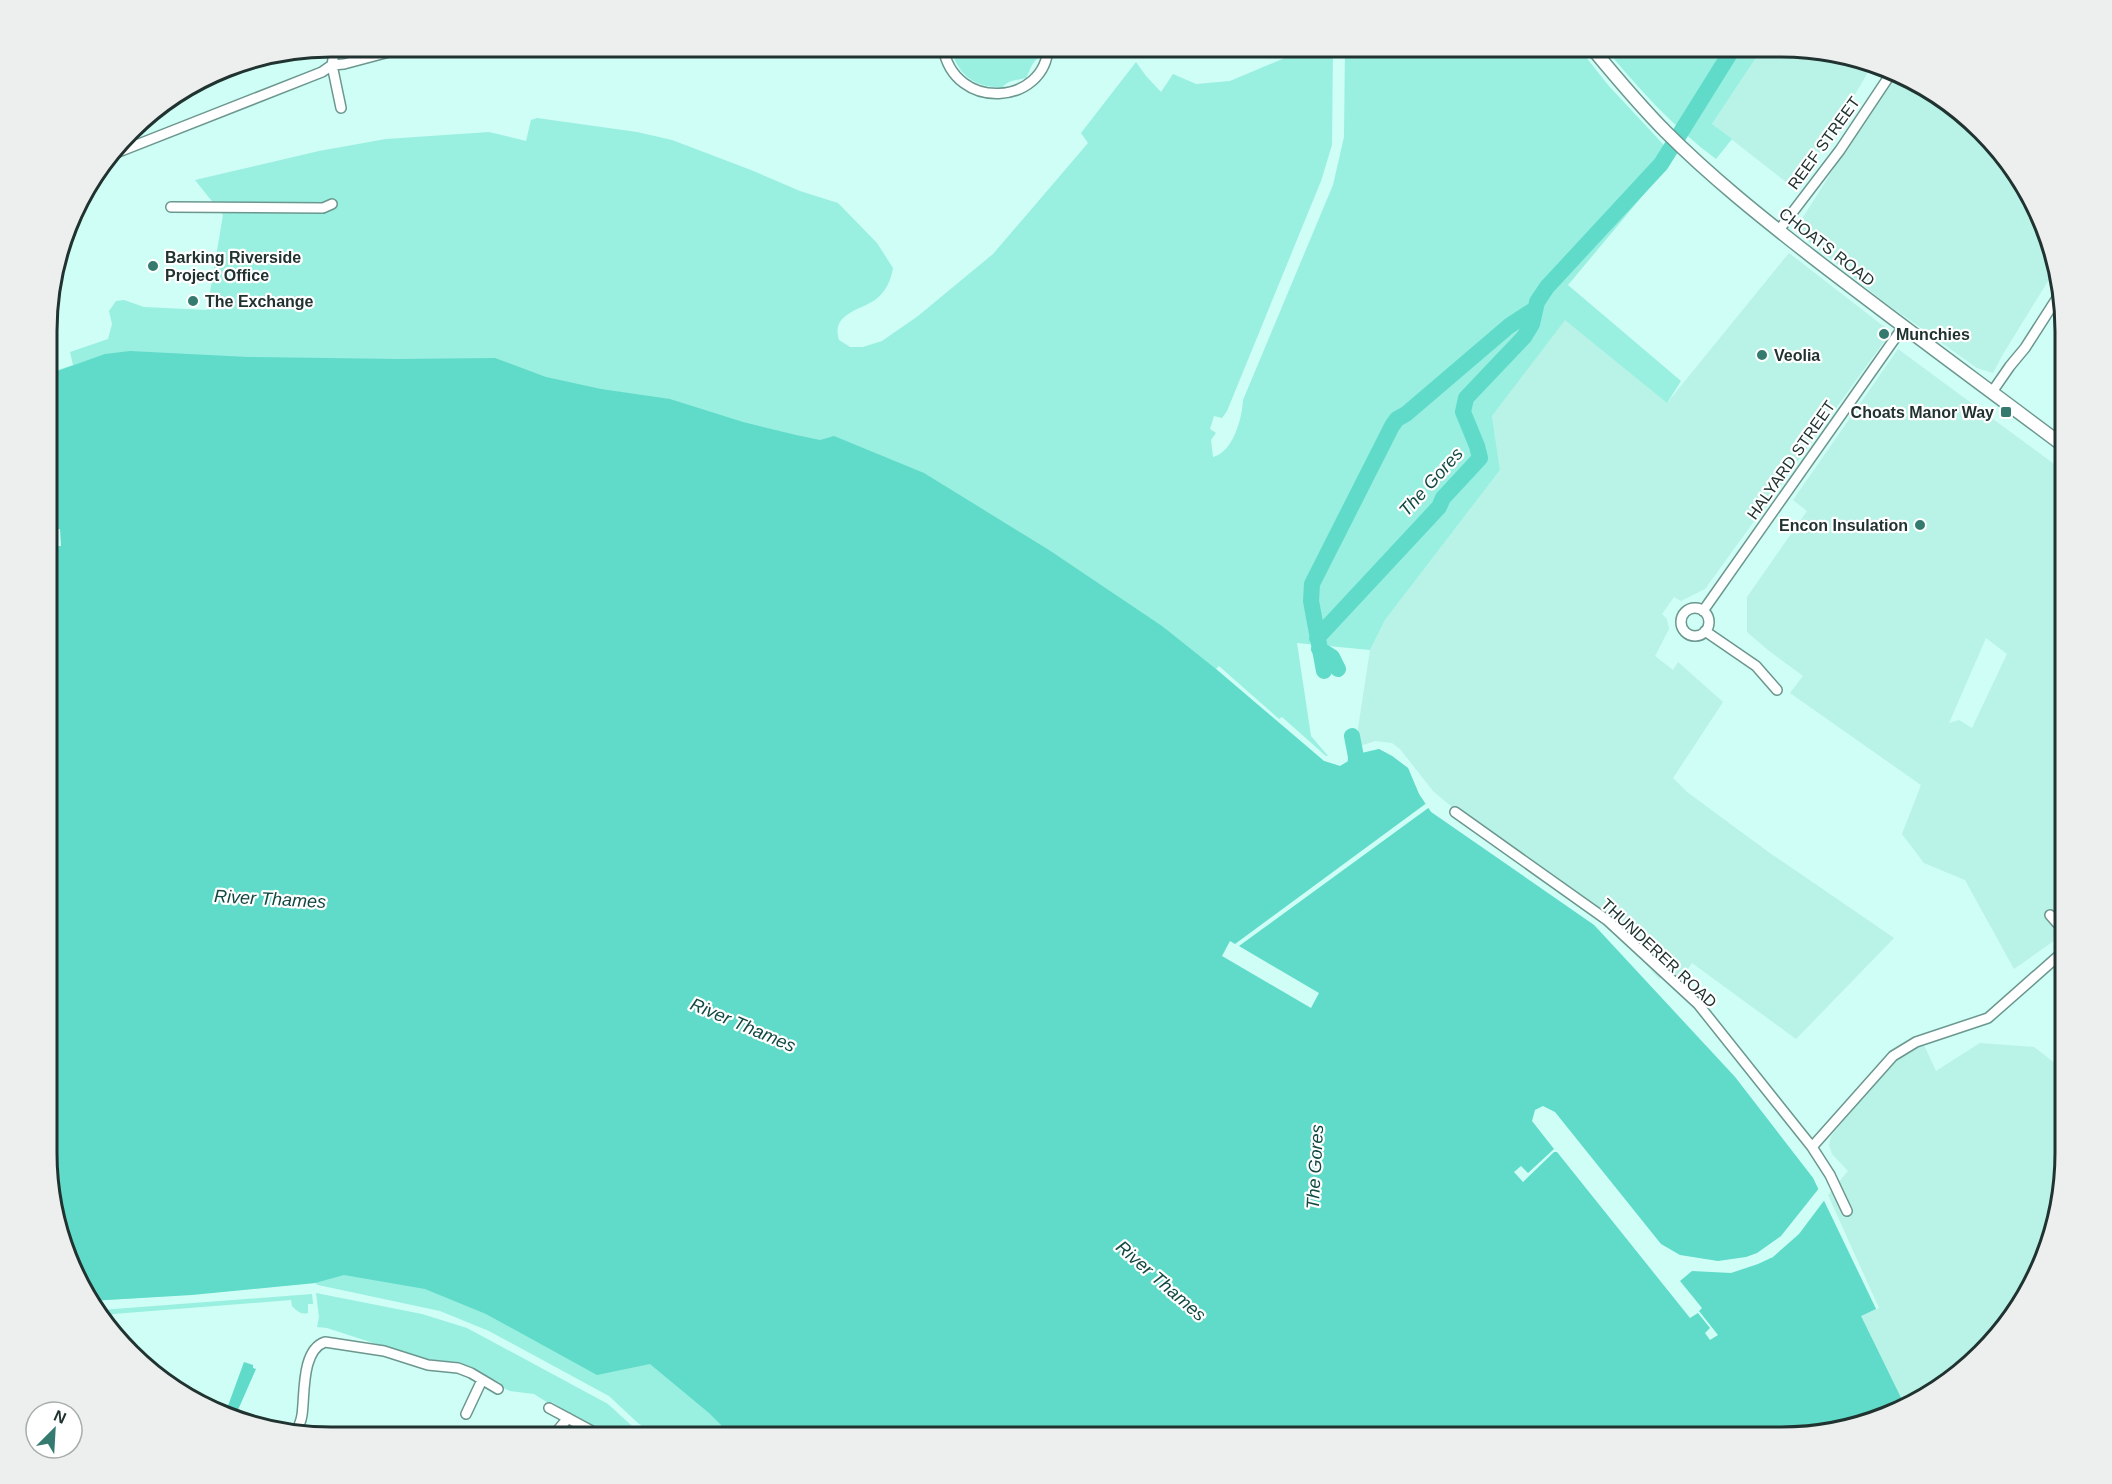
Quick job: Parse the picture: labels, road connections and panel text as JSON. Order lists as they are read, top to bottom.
{
  "streets": {
    "street": [
      "REEF STREET",
      "CHOATS ROAD",
      "HALYARD STREET",
      "THUNDERER ROAD"
    ]
  },
  "crossings": [
    ["REEF STREET", "CHOATS ROAD"],
    ["CHOATS ROAD", "HALYARD STREET"]
  ],
  "water": ["The Gores", "River Thames"],
  "places": {
    "other": [
      "Barking Riverside Project Office",
      "The Exchange",
      "Munchies",
      "Veolia",
      "Encon Insulation"
    ],
    "transit": ["Choats Manor Way"]
  },
  "north": "top right"
}
